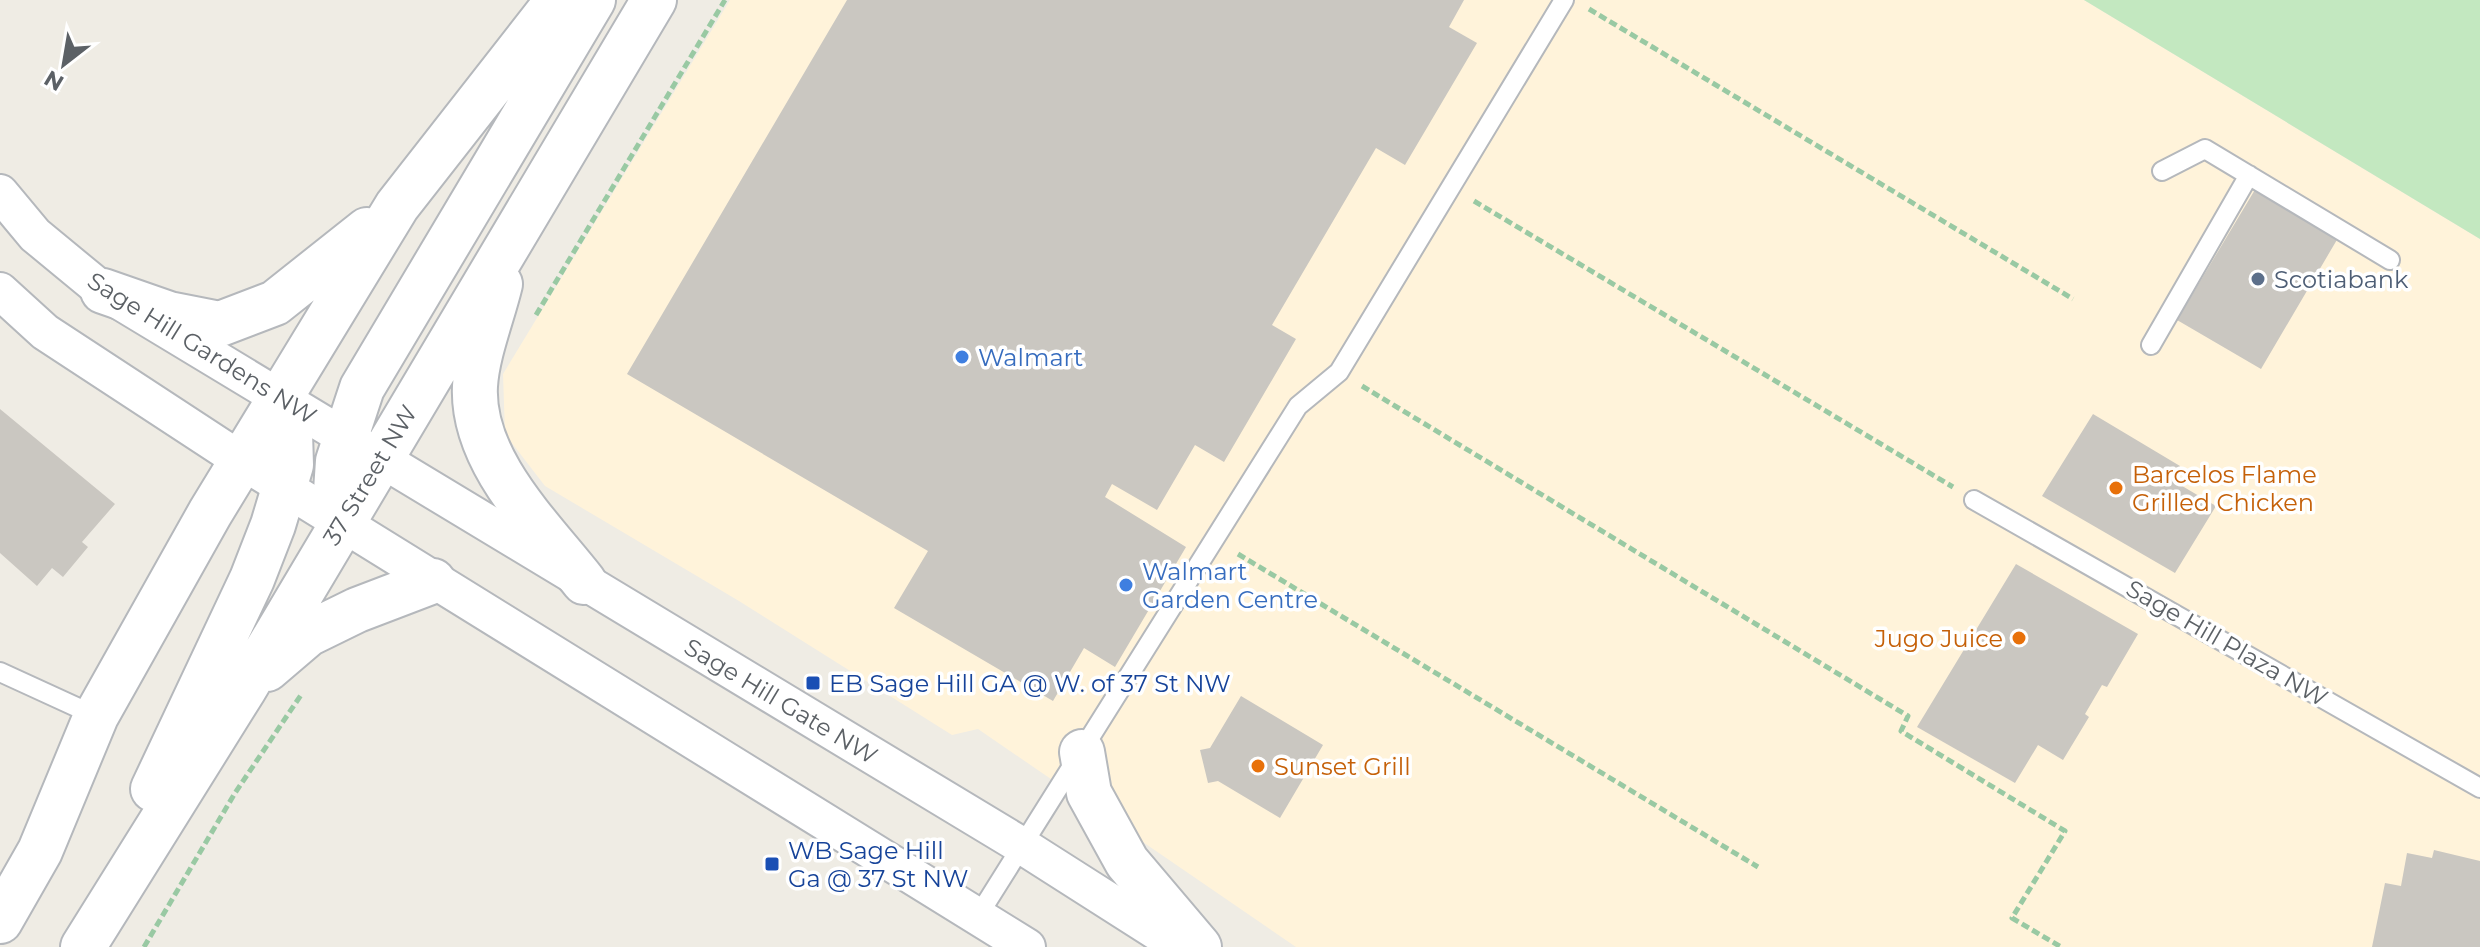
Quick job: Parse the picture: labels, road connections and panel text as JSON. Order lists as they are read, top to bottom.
{
  "streets": {
    "street": ["Sage Hill Gardens NW", "37 Street NW", "Sage Hill Gate NW"],
    "lane": ["Sage Hill Plaza NW"]
  },
  "crossings": [
    ["Sage Hill Gardens NW", "37 Street NW"],
    ["Sage Hill Gardens NW", "Sage Hill Gate NW"],
    ["37 Street NW", "Sage Hill Gate NW"]
  ],
  "places": {
    "other": [
      "Scotiabank",
      "Walmart",
      "Barcelos Flame Grilled Chicken",
      "Walmart Garden Centre",
      "Jugo Juice",
      "Sunset Grill"
    ],
    "transit": ["EB Sage Hill GA @ W. of 37 St NW", "WB Sage Hill Ga @ 37 St NW"]
  },
  "north": "bottom left"
}
